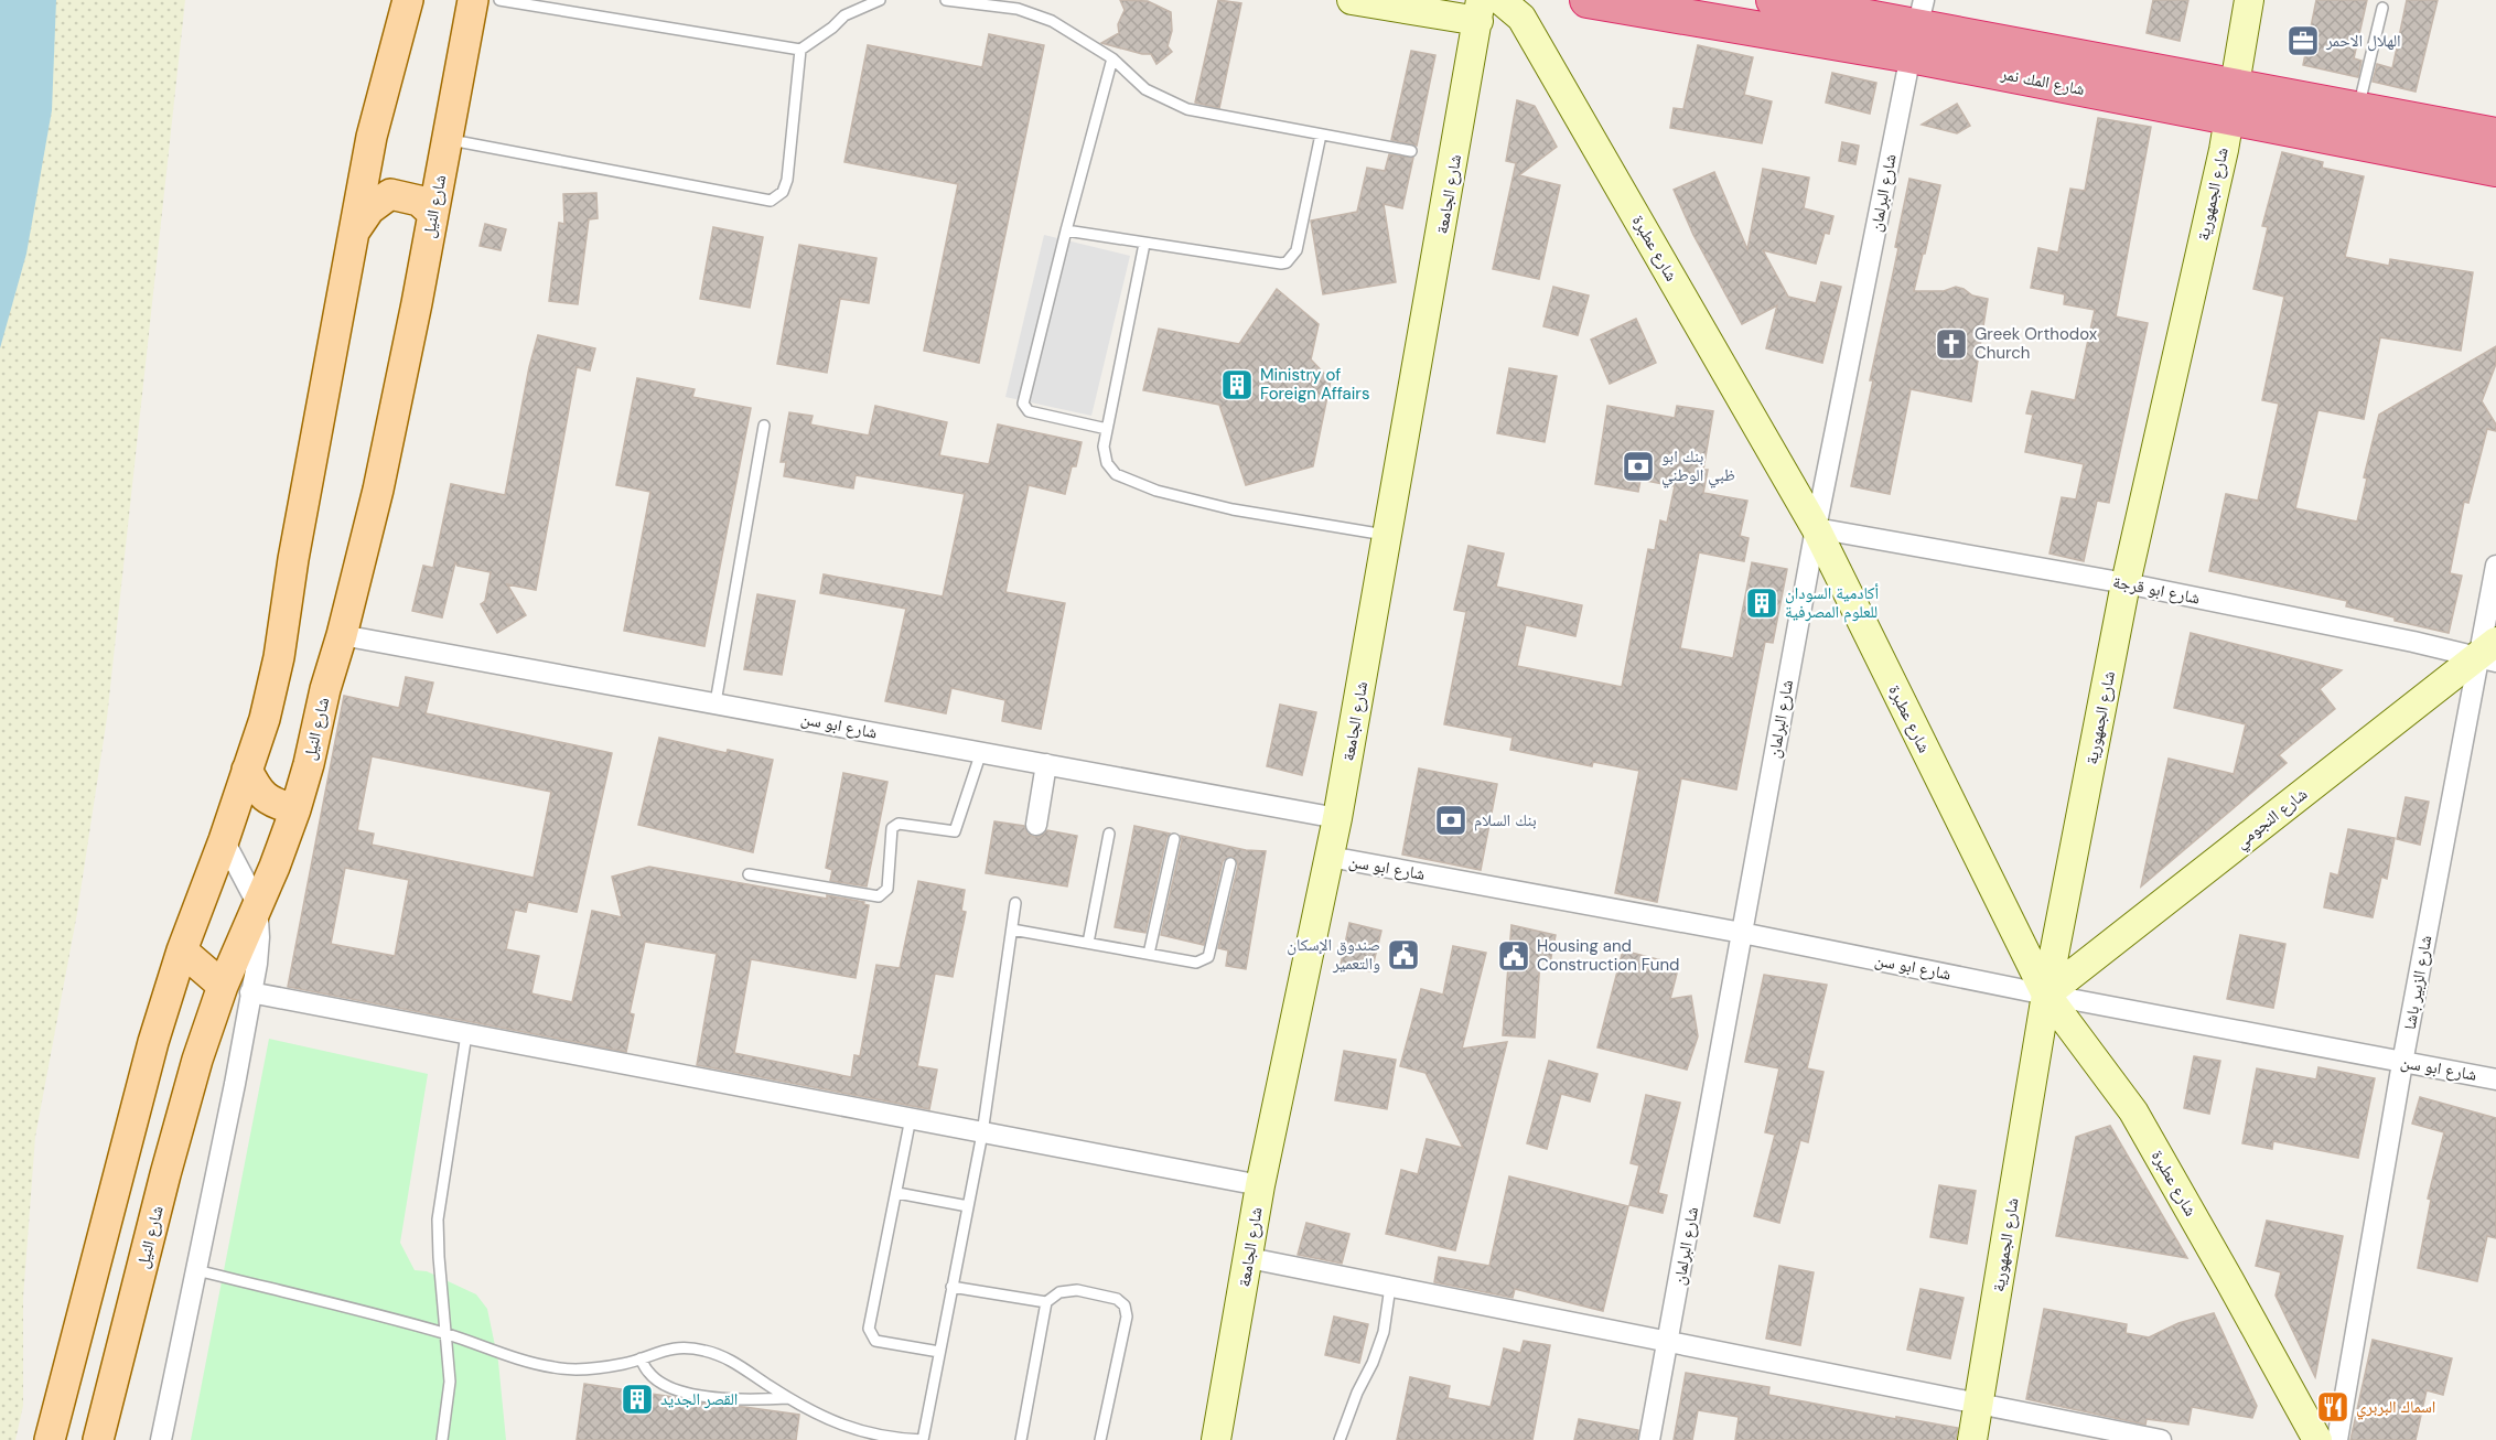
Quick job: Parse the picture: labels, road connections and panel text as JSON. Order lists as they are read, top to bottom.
{
  "streets": {
    "highway": ["شارع المك نمر"],
    "main road": [
      "شارع الجامعة",
      "شارع الجمهورية",
      "شارع النيل",
      "شارع عطبرة",
      "شارع النجومي"
    ],
    "street": [
      "شارع البرلمان",
      "شارع ابو قرجة",
      "شارع ابو سن",
      "شارع الزبير باشا"
    ]
  },
  "crossings": [
    ["شارع المك نمر", "شارع البرلمان"],
    ["شارع المك نمر", "شارع الجمهورية"],
    ["شارع البرلمان", "شارع عطبرة"],
    ["شارع البرلمان", "شارع ابو قرجة"],
    ["شارع البرلمان", "شارع ابو سن"],
    ["شارع الجامعة", "شارع ابو سن"],
    ["شارع الجمهورية", "شارع عطبرة"],
    ["شارع الجمهورية", "شارع ابو قرجة"],
    ["شارع الجمهورية", "شارع ابو سن"],
    ["شارع الجمهورية", "شارع النجومي"],
    ["شارع النيل", "شارع ابو سن"],
    ["شارع عطبرة", "شارع ابو قرجة"],
    ["شارع عطبرة", "شارع ابو سن"],
    ["شارع عطبرة", "شارع النجومي"],
    ["شارع ابو قرجة", "شارع النجومي"],
    ["شارع ابو قرجة", "شارع الزبير باشا"],
    ["شارع ابو سن", "شارع النجومي"],
    ["شارع ابو سن", "شارع الزبير باشا"],
    ["شارع النجومي", "شارع الزبير باشا"]
  ],
  "places": {
    "office": ["الهلال الاحمر"],
    "church": ["Greek Orthodox Church"],
    "building": ["Ministry of Foreign Affairs", "أكادمية السودان للعلوم المصرفية", "القصر الجديد"],
    "bank": ["بنك ابو ظبي الوطني", "بنك السلام"],
    "public building": ["صندوق الإسكان والتعمير", "Housing and Construction Fund"],
    "restaurant": ["اسماك البربري"]
  }
}
